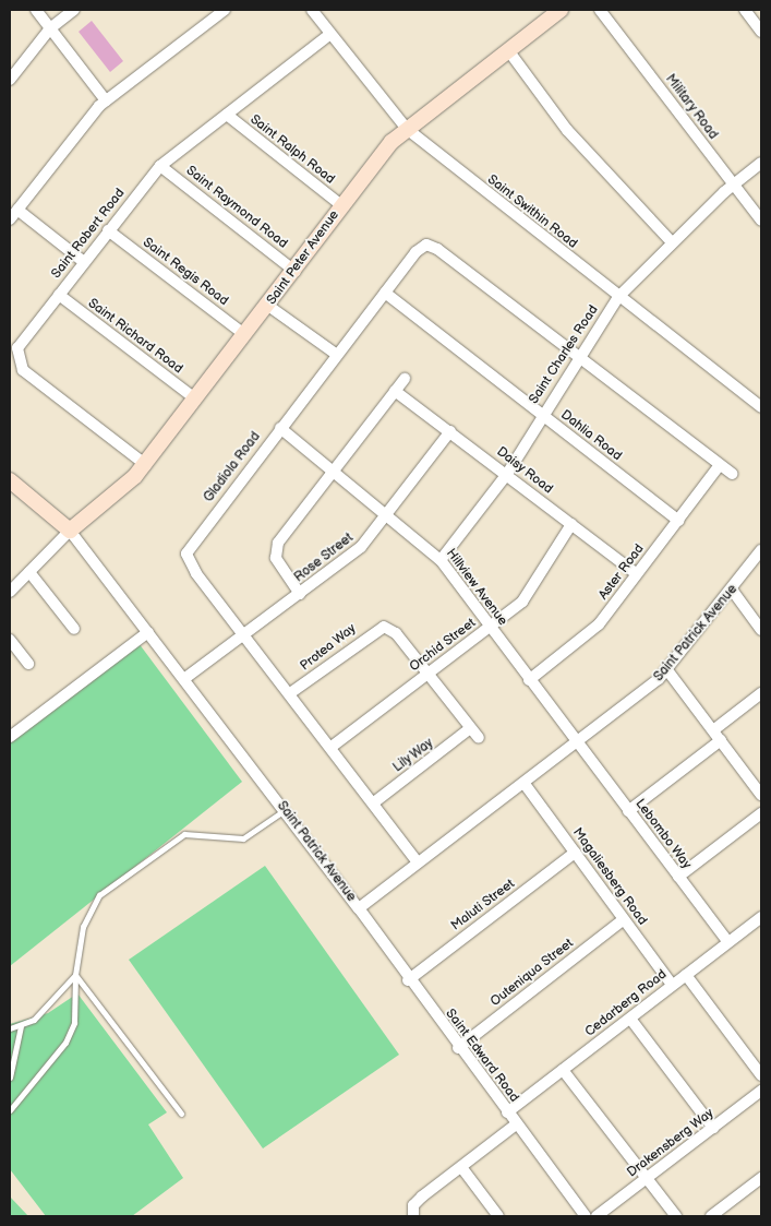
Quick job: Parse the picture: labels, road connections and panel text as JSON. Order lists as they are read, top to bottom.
{
  "streets": {
    "street": [
      "Military Road",
      "Saint Ralph Road",
      "Saint Raymond Road",
      "Saint Swithin Road",
      "Saint Robert Road",
      "Saint Peter Avenue",
      "Saint Regis Road",
      "Saint Richard Road",
      "Saint Charles Road",
      "Dahlia Road",
      "Gladiola Road",
      "Daisy Road",
      "Rose Street",
      "Aster Road",
      "Hillview Avenue",
      "Saint Patrick Avenue",
      "Orchid Street",
      "Protea Way",
      "Lily Way",
      "Lebombo Way",
      "Magaliesberg Road",
      "Maluti Street",
      "Outeniqua Street",
      "Cedarberg Road",
      "Saint Edward Road",
      "Drakensberg Way"
    ]
  },
  "crossings": [
    ["Military Road", "Saint Charles Road"],
    ["Saint Ralph Road", "Saint Robert Road"],
    ["Saint Ralph Road", "Saint Peter Avenue"],
    ["Saint Raymond Road", "Saint Robert Road"],
    ["Saint Raymond Road", "Saint Peter Avenue"],
    ["Saint Swithin Road", "Saint Robert Road"],
    ["Saint Swithin Road", "Saint Peter Avenue"],
    ["Saint Swithin Road", "Saint Charles Road"],
    ["Saint Robert Road", "Saint Peter Avenue"],
    ["Saint Robert Road", "Saint Regis Road"],
    ["Saint Robert Road", "Saint Richard Road"],
    ["Saint Peter Avenue", "Saint Regis Road"],
    ["Saint Peter Avenue", "Saint Richard Road"],
    ["Saint Peter Avenue", "Saint Patrick Avenue"],
    ["Saint Charles Road", "Dahlia Road"],
    ["Saint Charles Road", "Gladiola Road"],
    ["Saint Charles Road", "Daisy Road"],
    ["Saint Charles Road", "Hillview Avenue"],
    ["Dahlia Road", "Gladiola Road"],
    ["Dahlia Road", "Aster Road"],
    ["Gladiola Road", "Rose Street"],
    ["Gladiola Road", "Hillview Avenue"],
    ["Gladiola Road", "Saint Patrick Avenue"],
    ["Gladiola Road", "Orchid Street"],
    ["Gladiola Road", "Protea Way"],
    ["Gladiola Road", "Lily Way"],
    ["Daisy Road", "Rose Street"],
    ["Daisy Road", "Aster Road"],
    ["Daisy Road", "Orchid Street"],
    ["Rose Street", "Hillview Avenue"],
    ["Rose Street", "Saint Patrick Avenue"],
    ["Aster Road", "Hillview Avenue"],
    ["Hillview Avenue", "Saint Patrick Avenue"],
    ["Hillview Avenue", "Orchid Street"],
    ["Hillview Avenue", "Lebombo Way"],
    ["Saint Patrick Avenue", "Lebombo Way"],
    ["Saint Patrick Avenue", "Magaliesberg Road"],
    ["Saint Patrick Avenue", "Saint Edward Road"],
    ["Orchid Street", "Protea Way"],
    ["Lebombo Way", "Cedarberg Road"],
    ["Magaliesberg Road", "Maluti Street"],
    ["Magaliesberg Road", "Outeniqua Street"],
    ["Magaliesberg Road", "Cedarberg Road"],
    ["Maluti Street", "Saint Edward Road"],
    ["Outeniqua Street", "Saint Edward Road"],
    ["Cedarberg Road", "Saint Edward Road"]
  ]
}
